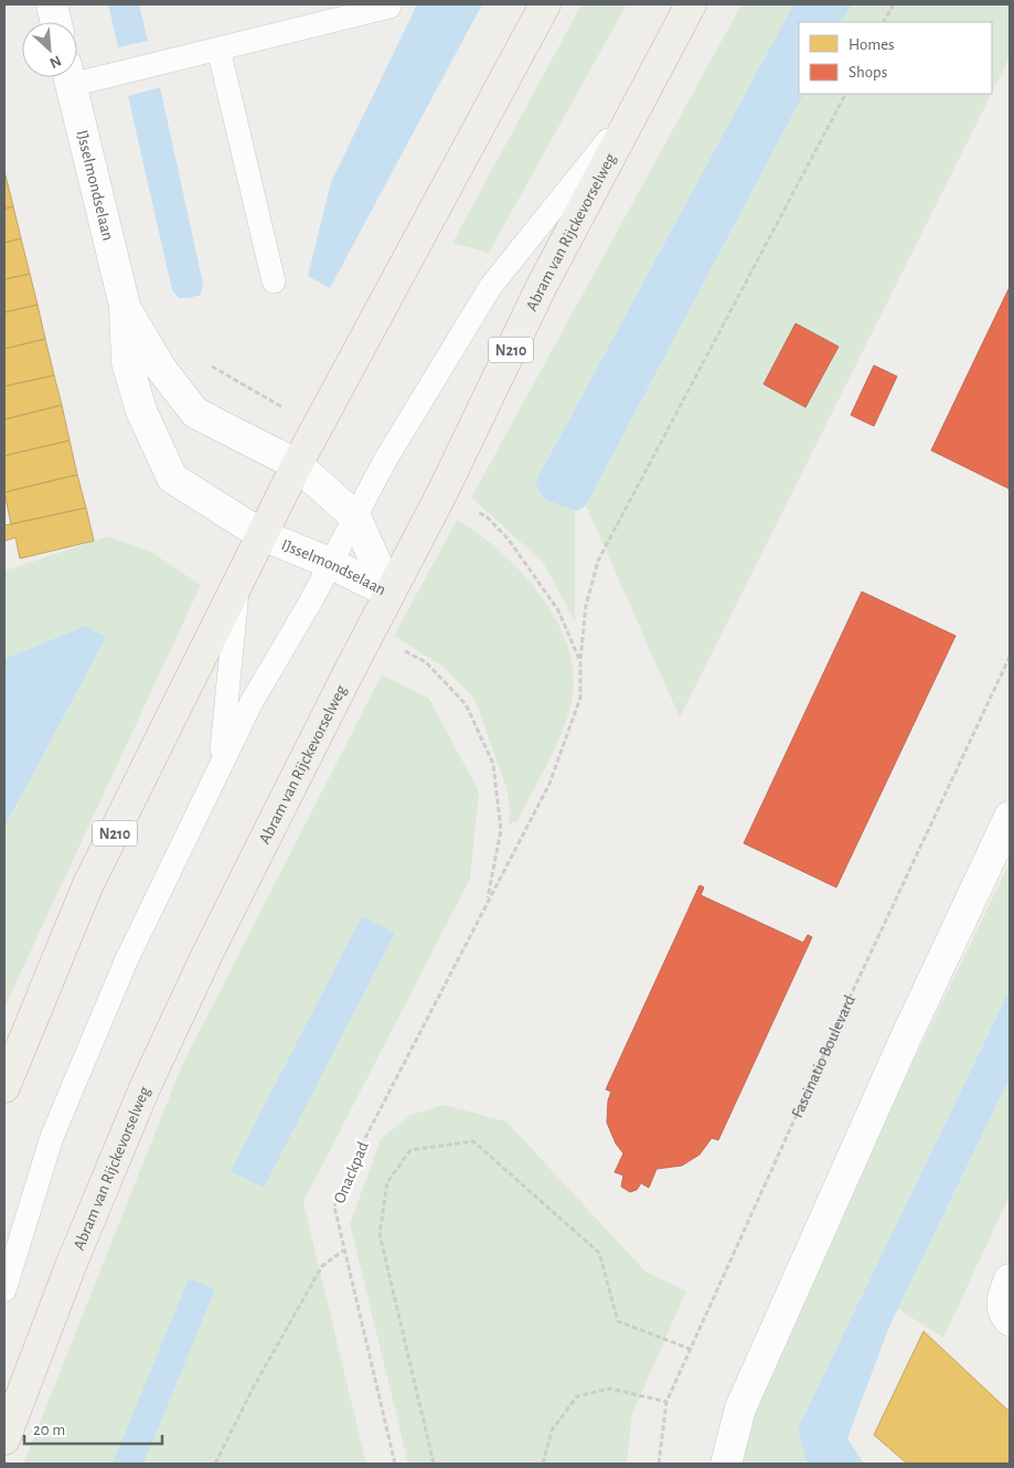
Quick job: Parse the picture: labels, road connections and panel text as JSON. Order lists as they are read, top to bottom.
{
  "streets": {
    "highway": ["Abram van Rijckevorselweg", "N210"],
    "street": ["IJsselmondselaan"],
    "path": ["Fascinatio Boulevard", "Onackpad"]
  },
  "crossings": [
    ["IJsselmondselaan", "Abram van Rijckevorselweg"]
  ],
  "legend": ["Homes", "Shops"],
  "scale_bar": "20 m",
  "north": "bottom right"
}
